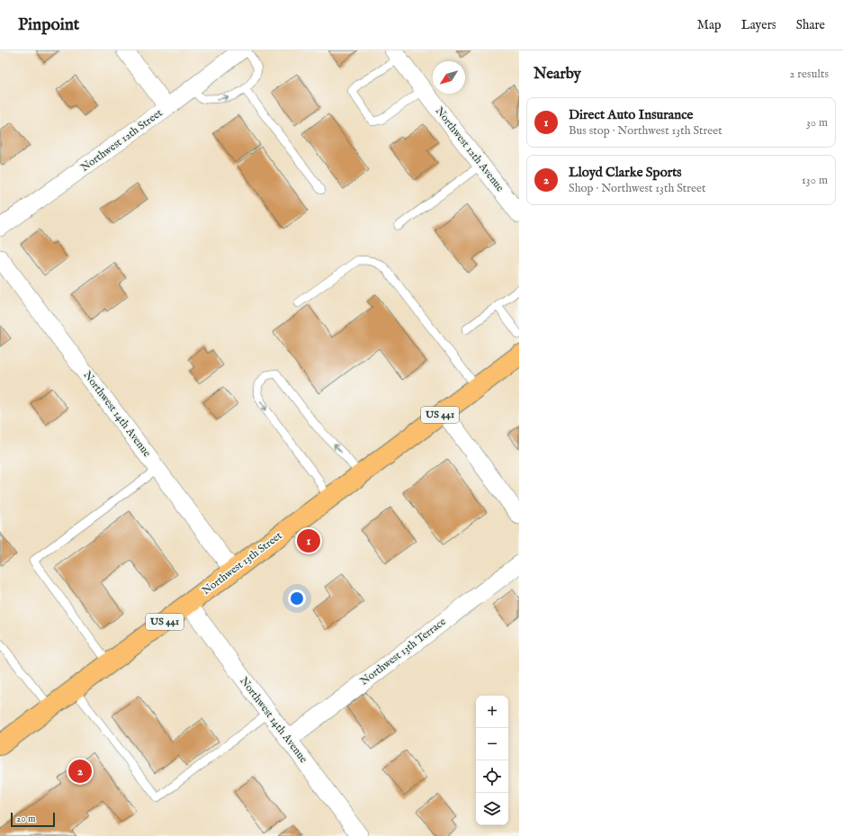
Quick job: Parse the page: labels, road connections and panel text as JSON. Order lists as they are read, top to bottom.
{
  "streets": {
    "main road": ["US 441", "Northwest 13th Street"],
    "street": [
      "Northwest 12th Street",
      "Northwest 12th Avenue",
      "Northwest 14th Avenue",
      "Northwest 13th Terrace"
    ]
  },
  "crossings": [
    ["Northwest 14th Avenue", "Northwest 13th Street"],
    ["Northwest 14th Avenue", "Northwest 13th Terrace"]
  ],
  "scale_bar": "20 m",
  "north": "bottom left",
  "page": {
    "header": "Pinpoint",
    "nav": ["Map", "Layers", "Share"],
    "heading": ["Nearby", "2 results"],
    "list": [
      {
        "mark": "1",
        "name": "Direct Auto Insurance",
        "note": "Bus stop · Northwest 13th Street",
        "value": "30 m"
      },
      {
        "mark": "2",
        "name": "Lloyd Clarke Sports",
        "note": "Shop · Northwest 13th Street",
        "value": "130 m"
      }
    ],
    "pins": ["1", "2"],
    "map_buttons": ["+", "−"],
    "scale": "20 m"
  }
}
